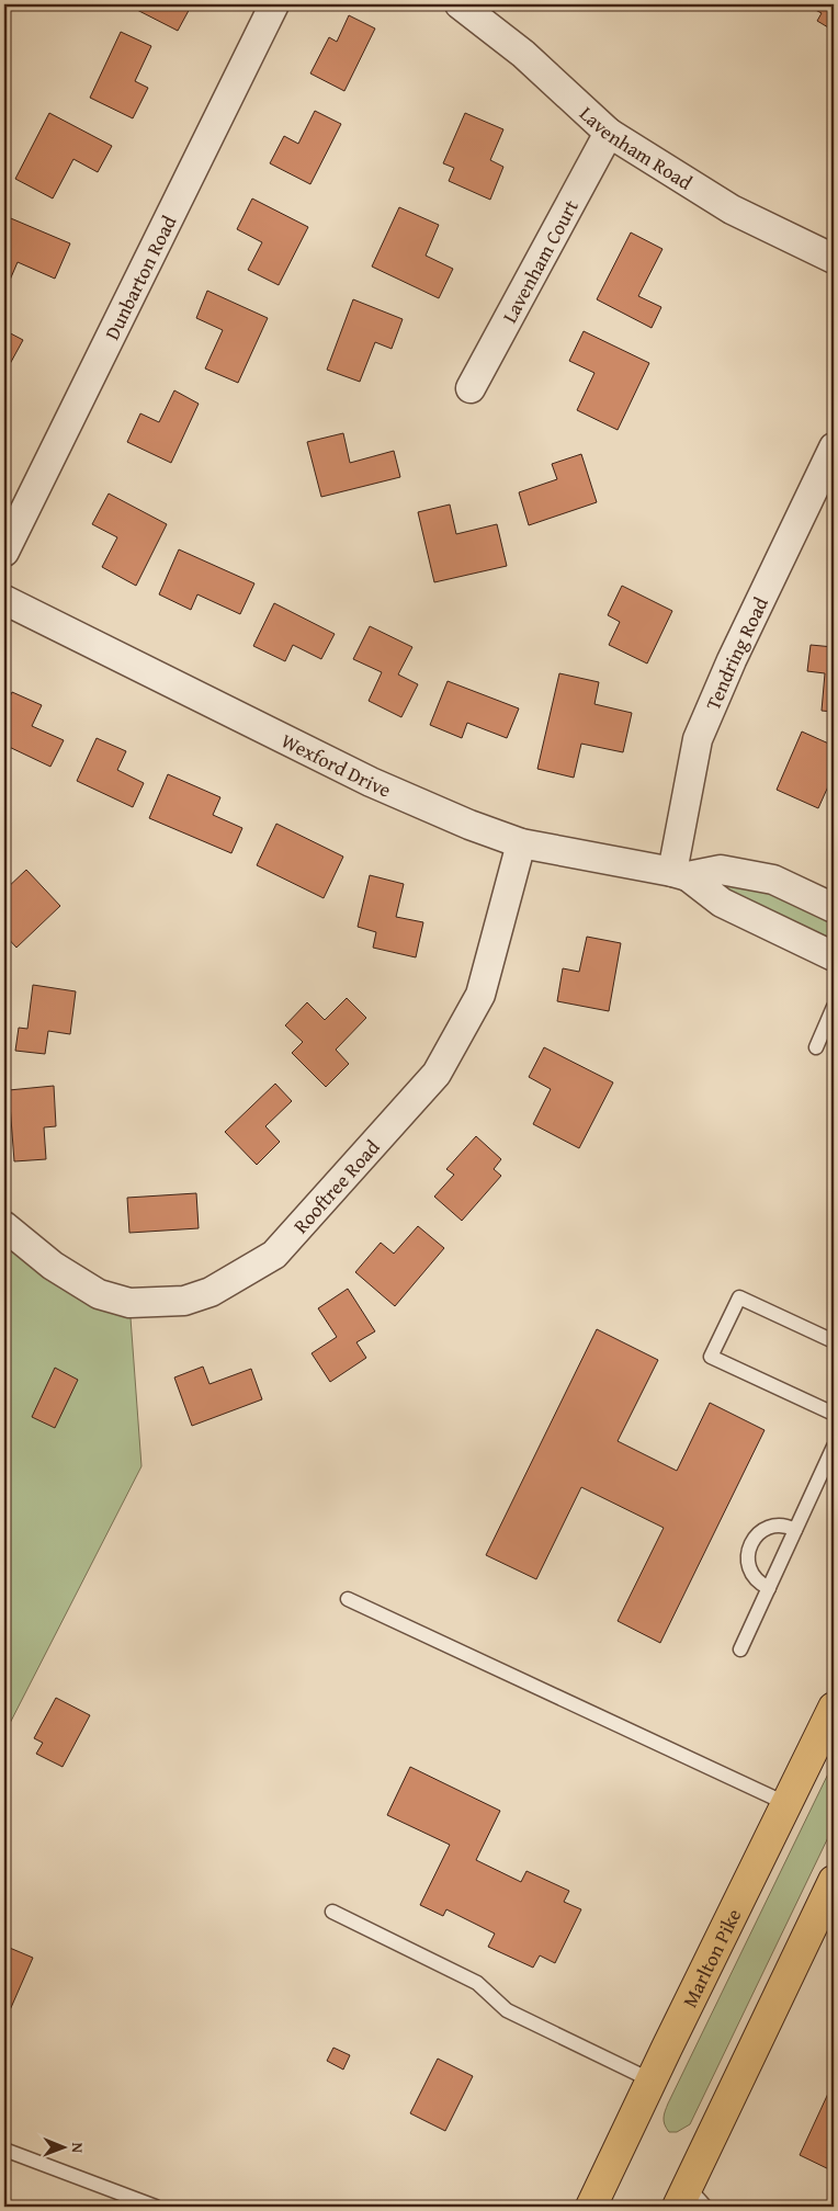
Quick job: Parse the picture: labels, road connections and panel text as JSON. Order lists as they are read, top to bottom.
{
  "streets": {
    "highway": ["Marlton Pike"],
    "street": [
      "Lavenham Road",
      "Lavenham Court",
      "Dunbarton Road",
      "Tendring Road",
      "Wexford Drive",
      "Rooftree Road"
    ]
  },
  "crossings": [
    ["Lavenham Road", "Lavenham Court"],
    ["Tendring Road", "Wexford Drive"],
    ["Wexford Drive", "Rooftree Road"]
  ],
  "north": "right"
}
